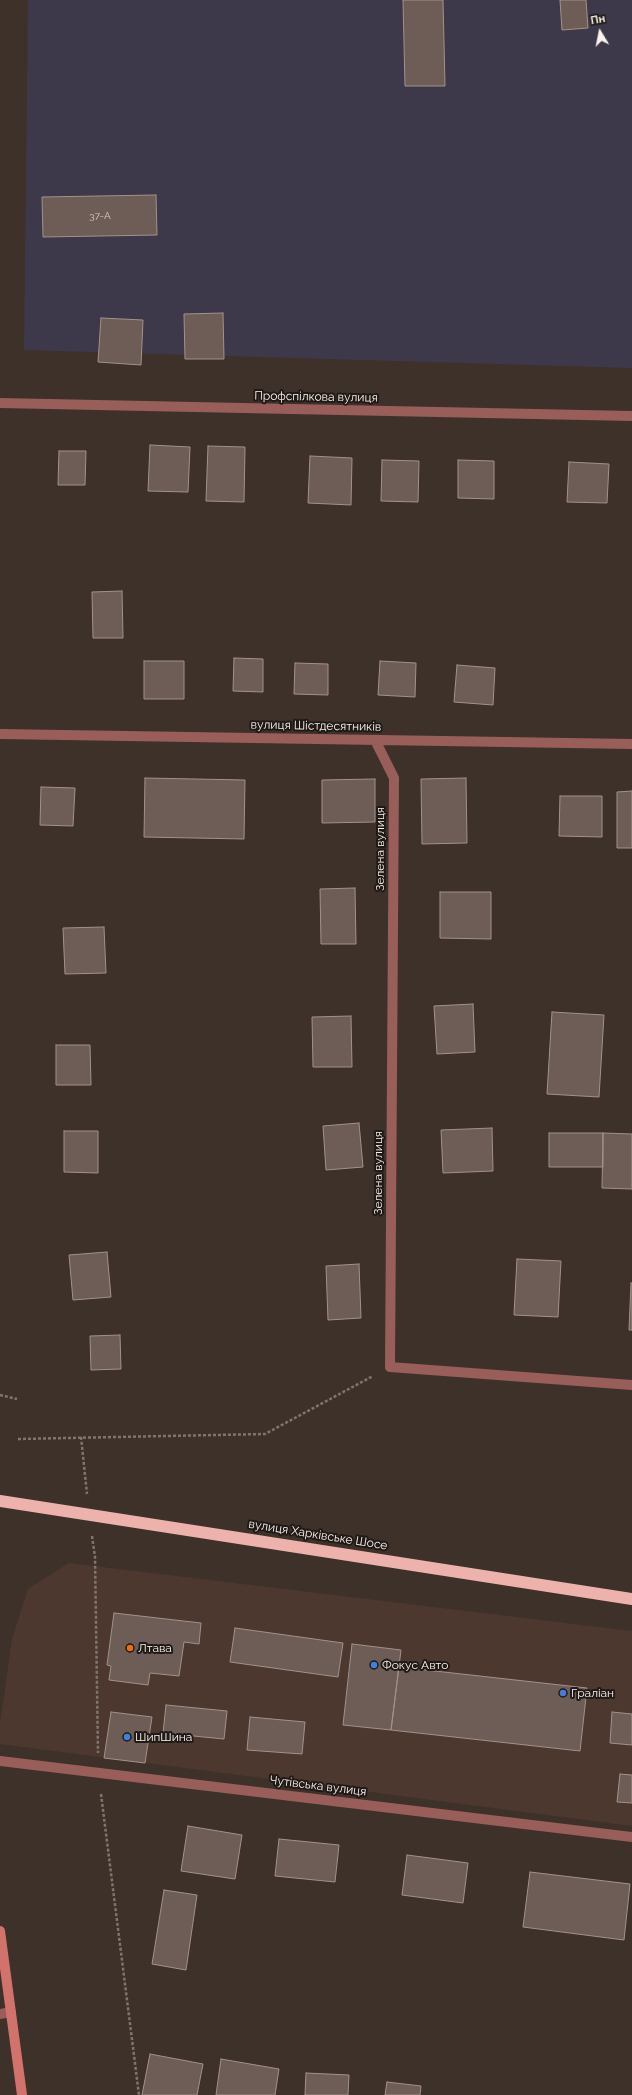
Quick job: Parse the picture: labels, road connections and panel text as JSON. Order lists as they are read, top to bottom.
{
  "streets": {
    "highway": ["вулиця Харківське Шосе"],
    "street": [
      "Профспілкова вулиця",
      "вулиця Шістдесятників",
      "Зелена вулиця",
      "Чутівська вулиця"
    ]
  },
  "crossings": [
    ["вулиця Шістдесятників", "Зелена вулиця"]
  ],
  "places": [
    "Лтава",
    "Фокус Авто",
    "Граліан",
    "ШипШина"
  ],
  "house_numbers": ["37-А"],
  "north": "top"
}
